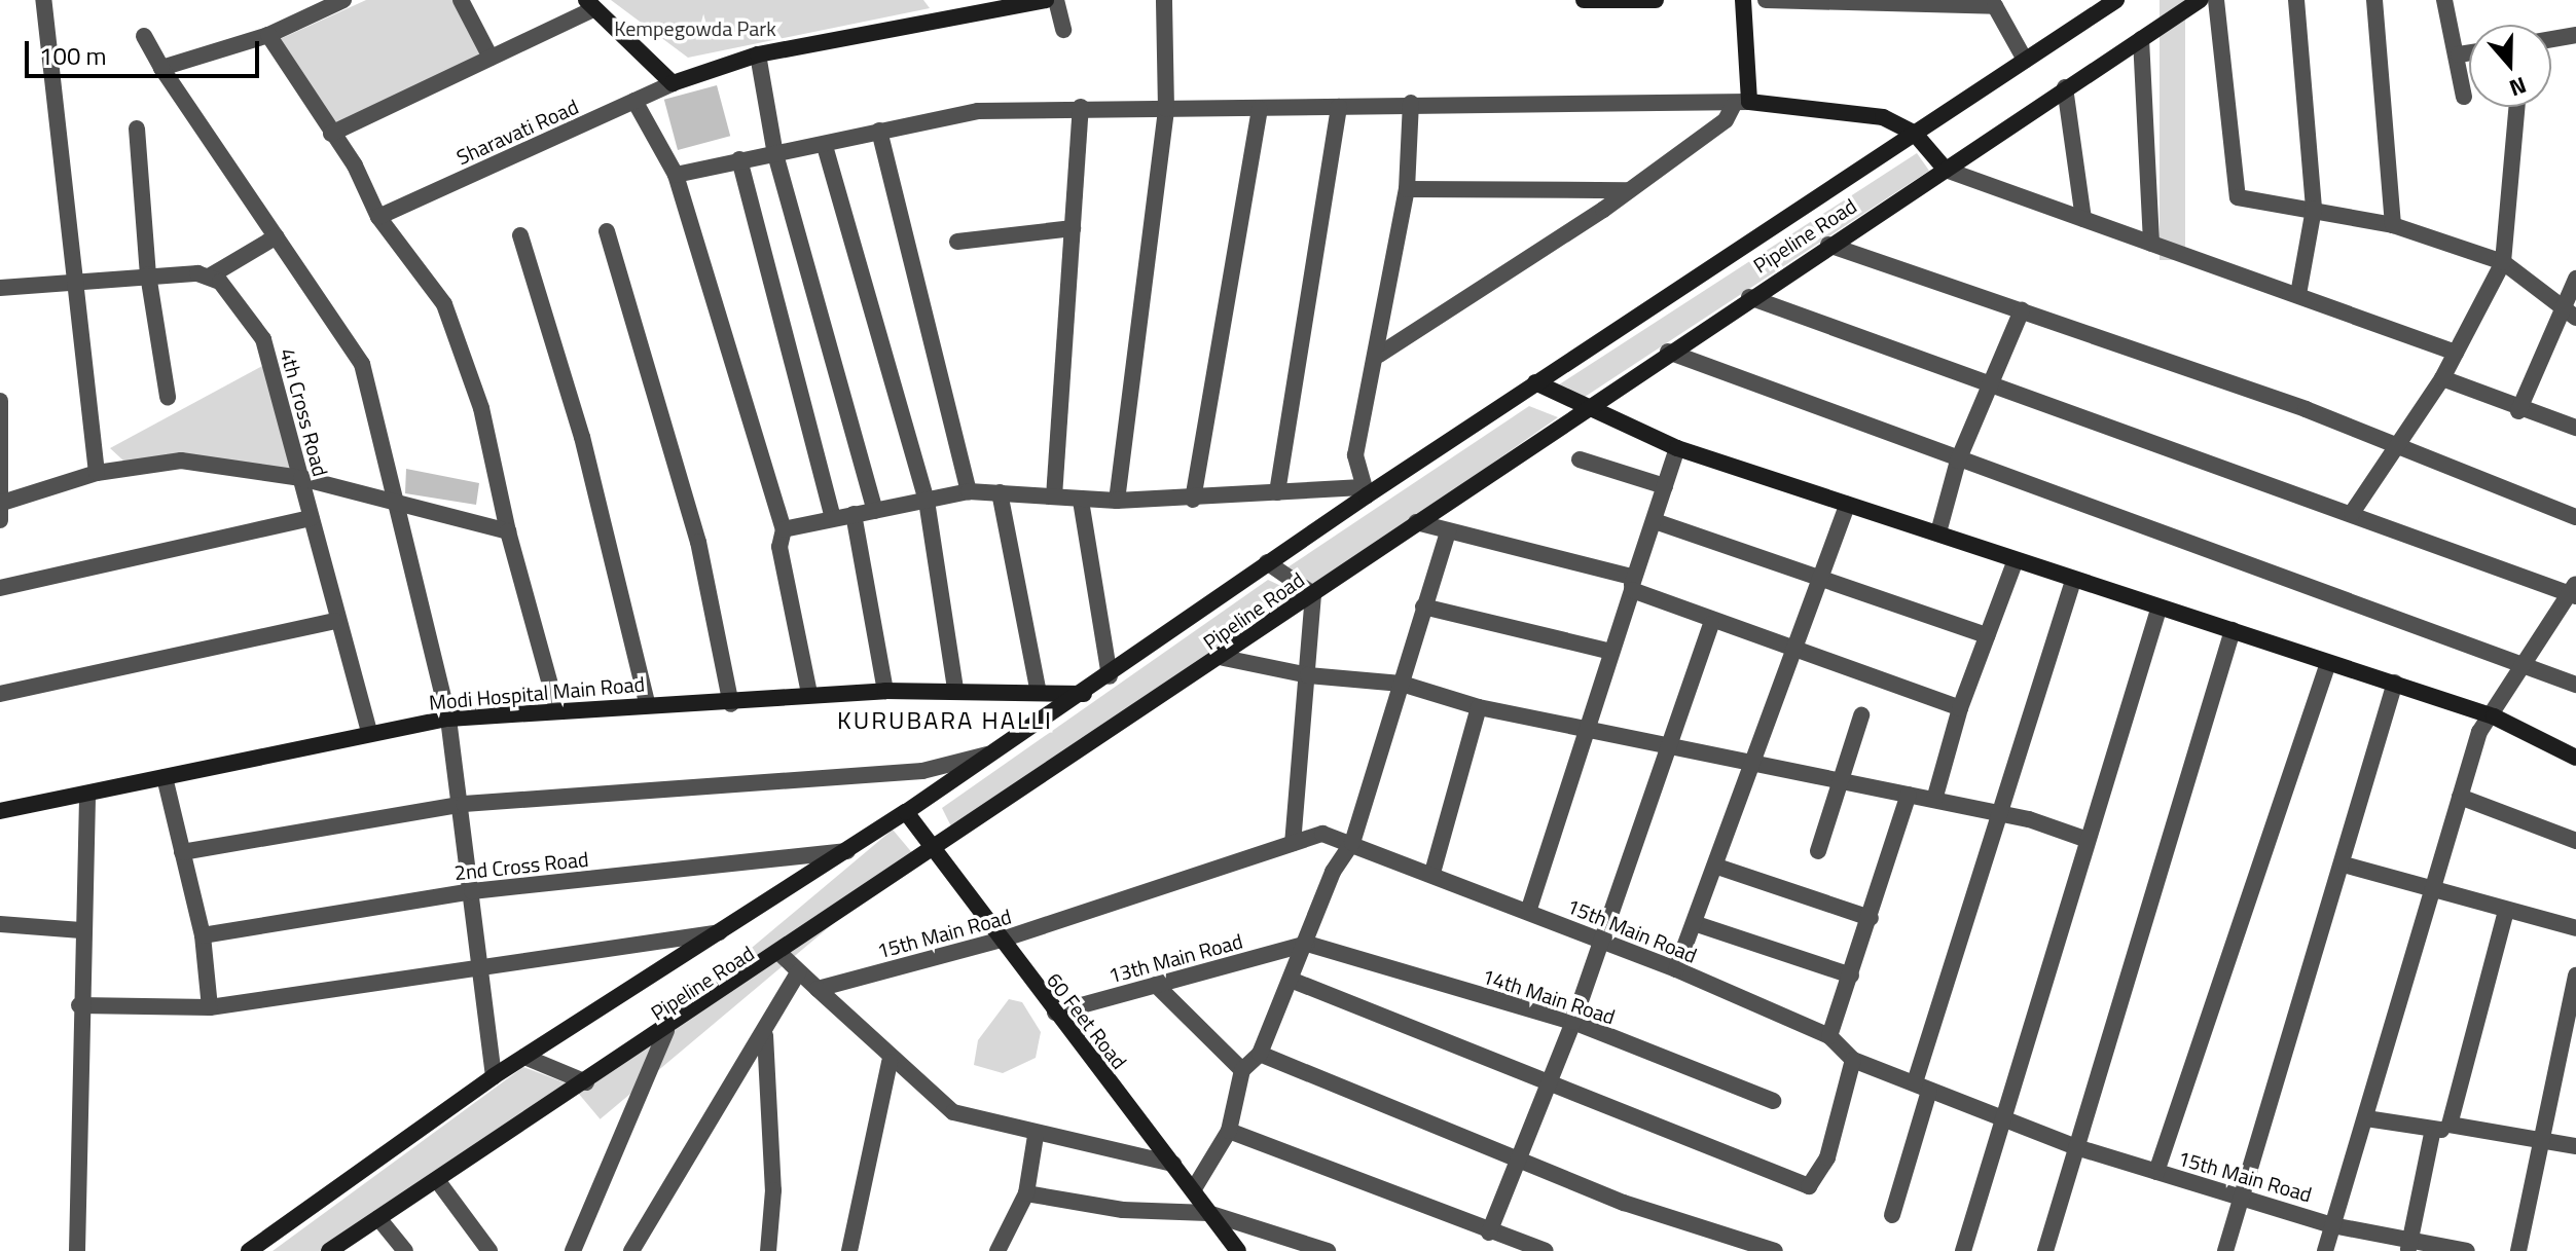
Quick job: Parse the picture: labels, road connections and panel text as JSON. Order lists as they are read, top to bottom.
{
  "streets": {
    "main road": ["Pipeline Road", "Modi Hospital Main Road", "60 Feet Road"],
    "street": [
      "Sharavati Road",
      "4th Cross Road",
      "2nd Cross Road",
      "15th Main Road",
      "13th Main Road",
      "14th Main Road"
    ]
  },
  "crossings": [
    ["Pipeline Road", "Modi Hospital Main Road"],
    ["Pipeline Road", "2nd Cross Road"],
    ["Pipeline Road", "60 Feet Road"],
    ["4th Cross Road", "Modi Hospital Main Road"],
    ["15th Main Road", "60 Feet Road"],
    ["13th Main Road", "14th Main Road"],
    ["13th Main Road", "60 Feet Road"]
  ],
  "districts": ["KURUBARA HALLI"],
  "parks": ["Kempegowda Park"],
  "scale_bar": "100 m",
  "north": "bottom"
}
